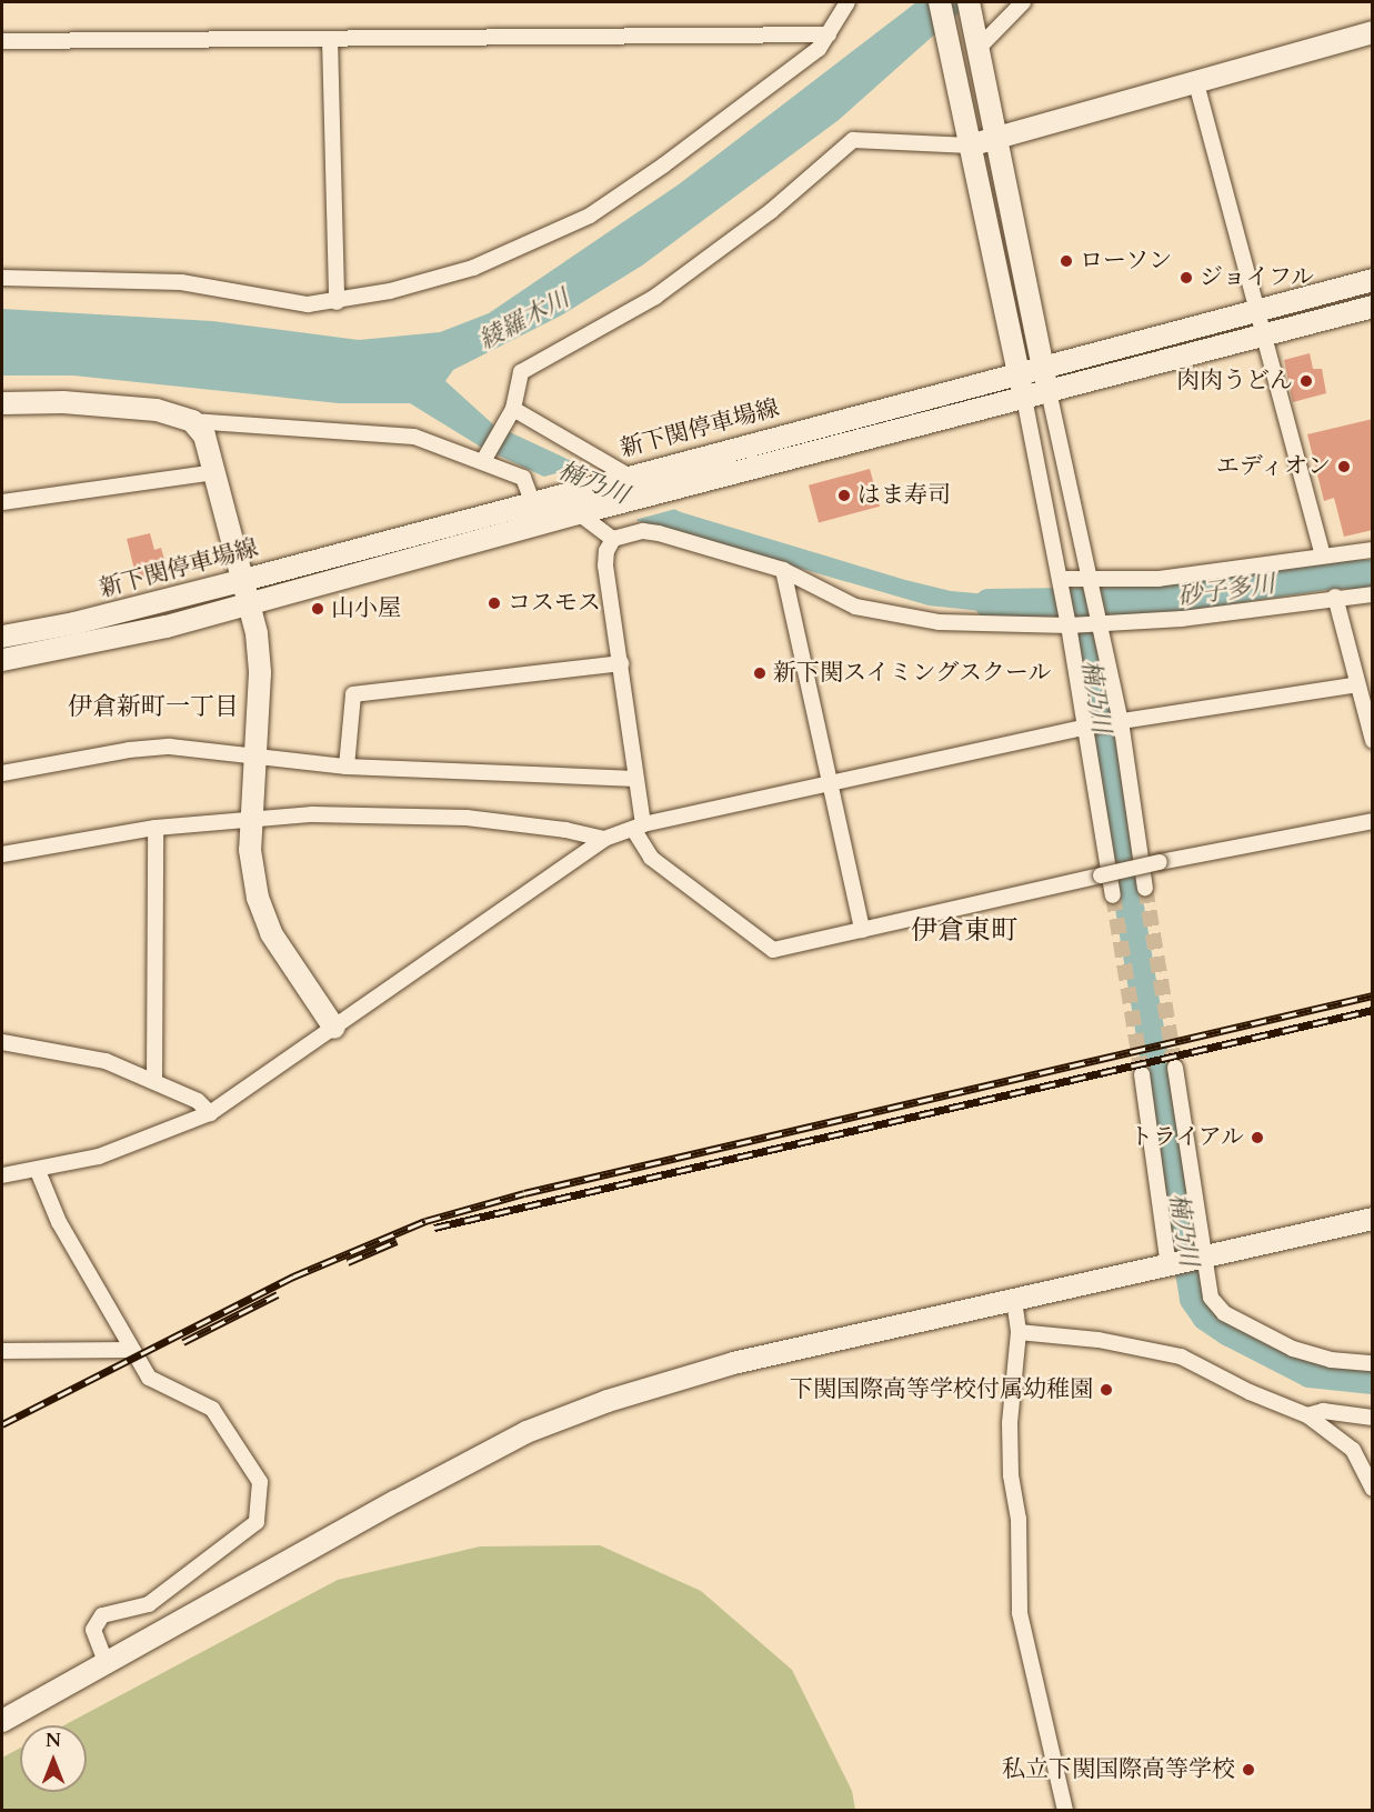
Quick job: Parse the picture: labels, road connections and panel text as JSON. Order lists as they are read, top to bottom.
{
  "streets": {
    "street": ["新下関停車場線"]
  },
  "districts": ["伊倉新町一丁目", "伊倉東町"],
  "water": ["綾羅木川", "楠乃川", "砂子多川"],
  "places": [
    "ローソン",
    "ジョイフル",
    "肉肉うどん",
    "エディオン",
    "はま寿司",
    "コスモス",
    "山小屋",
    "新下関スイミングスクール",
    "トライアル",
    "下関国際高等学校付属幼稚園",
    "私立下関国際高等学校"
  ],
  "north": "top"
}
